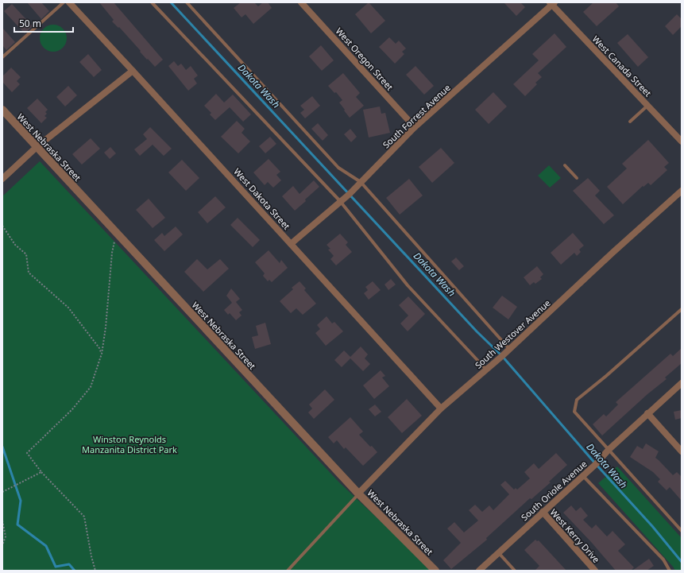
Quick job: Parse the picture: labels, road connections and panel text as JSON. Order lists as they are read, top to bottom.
{
  "streets": {
    "street": [
      "West Oregon Street",
      "West Canada Street",
      "South Forrest Avenue",
      "West Nebraska Street",
      "West Dakota Street",
      "South Westover Avenue",
      "South Oriole Avenue",
      "West Kerry Drive"
    ]
  },
  "crossings": [
    ["West Oregon Street", "South Forrest Avenue"],
    ["West Canada Street", "South Forrest Avenue"],
    ["South Forrest Avenue", "West Dakota Street"],
    ["West Nebraska Street", "South Westover Avenue"],
    ["West Dakota Street", "South Westover Avenue"],
    ["South Oriole Avenue", "West Kerry Drive"]
  ],
  "water": ["Dakota Wash"],
  "parks": ["Winston Reynolds Manzanita District Park"],
  "scale_bar": "50 m"
}
